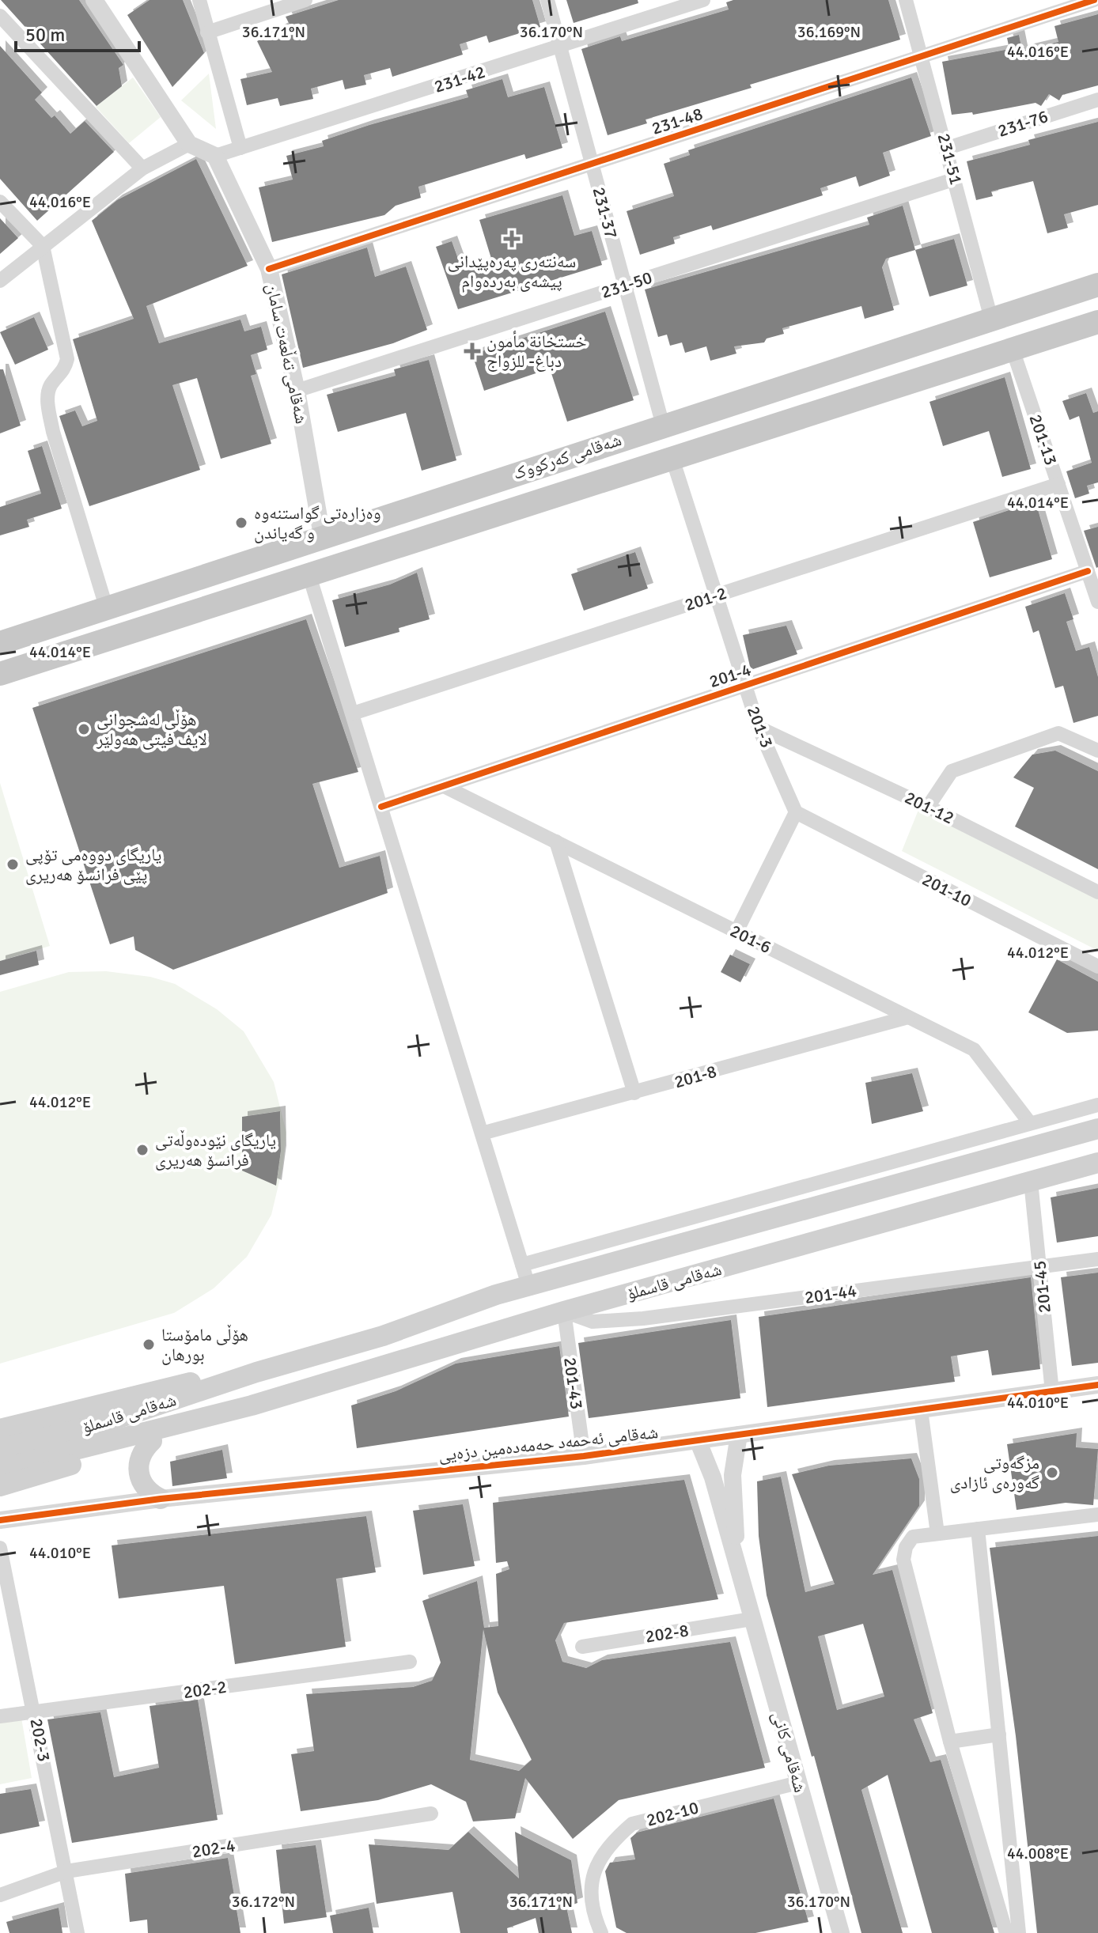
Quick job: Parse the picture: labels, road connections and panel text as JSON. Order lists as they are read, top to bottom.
{
  "streets": {
    "highway": ["شەقامی کەرکووک"],
    "main road": ["شەقامی قاسملۆ"],
    "street": [
      "231-42",
      "231-48",
      "231-76",
      "231-51",
      "231-37",
      "231-50",
      "شەقامی تەڵعەت سامان",
      "201-13",
      "201-2",
      "201-4",
      "201-3",
      "201-12",
      "201-10",
      "201-6",
      "201-8",
      "201-45",
      "201-44",
      "201-43",
      "شەقامی ئەحمەد حەمەدەمین دزەیی",
      "202-8",
      "202-2",
      "202-3",
      "شەقامی کانی",
      "202-10",
      "202-4"
    ]
  },
  "crossings": [
    ["231-42", "231-37"],
    ["231-42", "شەقامی تەڵعەت سامان"],
    ["231-48", "231-51"],
    ["231-48", "231-37"],
    ["231-48", "شەقامی تەڵعەت سامان"],
    ["231-76", "231-51"],
    ["231-51", "231-50"],
    ["231-51", "شەقامی کەرکووک"],
    ["231-37", "231-50"],
    ["231-37", "شەقامی کەرکووک"],
    ["231-50", "شەقامی تەڵعەت سامان"],
    ["شەقامی تەڵعەت سامان", "شەقامی کەرکووک"],
    ["201-13", "شەقامی کەرکووک"],
    ["201-13", "201-2"],
    ["201-13", "201-4"],
    ["شەقامی کەرکووک", "201-3"],
    ["201-2", "201-3"],
    ["201-4", "201-3"],
    ["201-4", "201-6"],
    ["201-3", "201-12"],
    ["201-3", "201-10"],
    ["201-6", "201-8"],
    ["شەقامی قاسملۆ", "201-45"],
    ["شەقامی قاسملۆ", "201-44"],
    ["شەقامی قاسملۆ", "201-43"],
    ["201-45", "201-44"],
    ["201-45", "شەقامی ئەحمەد حەمەدەمین دزەیی"],
    ["201-44", "201-43"],
    ["201-43", "شەقامی ئەحمەد حەمەدەمین دزەیی"],
    ["شەقامی ئەحمەد حەمەدەمین دزەیی", "شەقامی کانی"],
    ["202-8", "شەقامی کانی"],
    ["202-2", "202-3"],
    ["202-3", "202-4"],
    ["شەقامی کانی", "202-10"]
  ],
  "places": {
    "health": ["سەنتەری پەرەپێدانی پیشەی بەردەوام", "خستخانة مأمون دباغ- للزواج"],
    "other": [
      "وەزارەتی گواستنەوە و گەیاندن",
      "هۆڵی لەشجوانی لایف فیتی هەولێر",
      "یاریگای دووەمی تۆپی پێی فرانسۆ هەریری",
      "یاریگای نێودەوڵەتی فرانسۆ هەریری",
      "هۆڵی مامۆستا بورهان",
      "مزگەوتی گەورەی ئازادی"
    ]
  },
  "scale_bar": "50 m",
  "coordinates": [
    "36.171°N",
    "36.170°N",
    "36.169°N",
    "44.016°E",
    "44.014°E",
    "44.012°E",
    "44.010°E",
    "44.008°E",
    "36.172°N"
  ]
}
